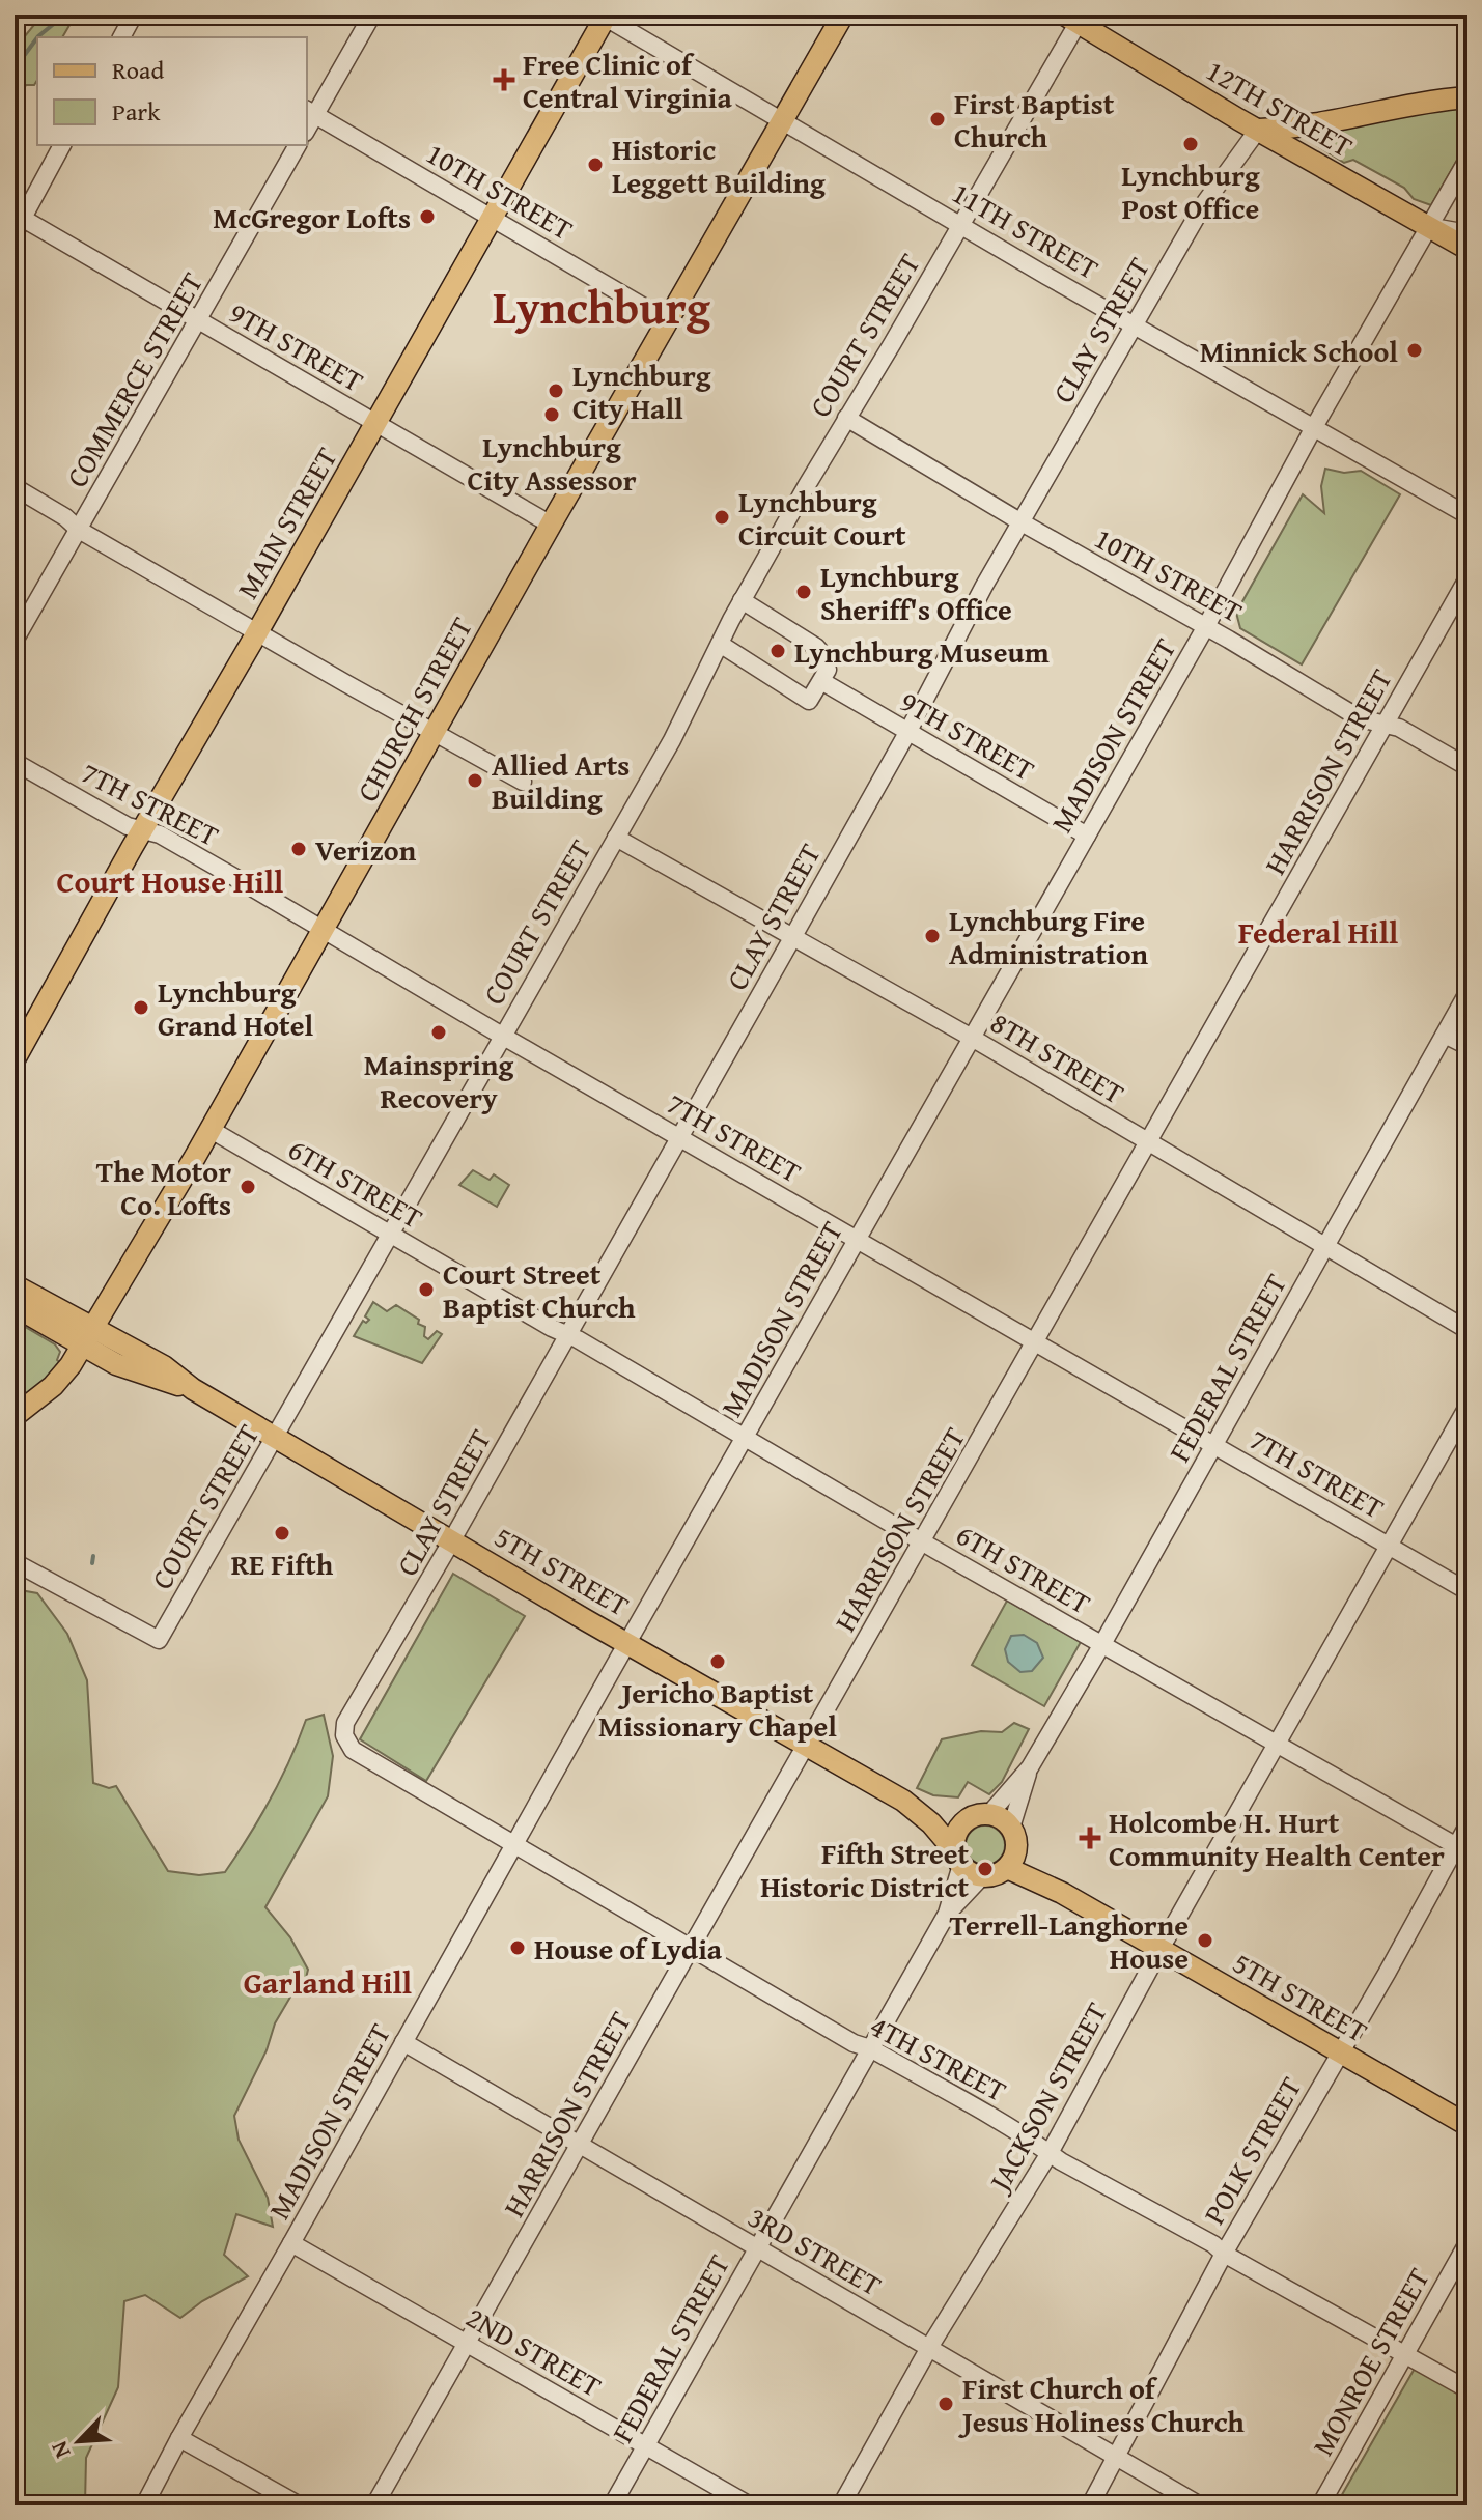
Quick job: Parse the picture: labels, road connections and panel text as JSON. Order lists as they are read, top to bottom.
{
  "streets": {
    "main road": [
      "12TH STREET",
      "MAIN STREET",
      "CHURCH STREET",
      "5TH STREET"
    ],
    "street": [
      "10TH STREET",
      "11TH STREET",
      "CLAY STREET",
      "COURT STREET",
      "9TH STREET",
      "COMMERCE STREET",
      "MADISON STREET",
      "HARRISON STREET",
      "7TH STREET",
      "8TH STREET",
      "6TH STREET",
      "FEDERAL STREET",
      "4TH STREET",
      "JACKSON STREET",
      "POLK STREET",
      "3RD STREET",
      "2ND STREET",
      "MONROE STREET"
    ]
  },
  "crossings": [
    ["12TH STREET", "CLAY STREET"],
    ["12TH STREET", "COURT STREET"],
    ["12TH STREET", "MADISON STREET"],
    ["10TH STREET", "CLAY STREET"],
    ["10TH STREET", "COURT STREET"],
    ["10TH STREET", "MAIN STREET"],
    ["10TH STREET", "CHURCH STREET"],
    ["10TH STREET", "MADISON STREET"],
    ["10TH STREET", "HARRISON STREET"],
    ["11TH STREET", "CLAY STREET"],
    ["11TH STREET", "COURT STREET"],
    ["11TH STREET", "MAIN STREET"],
    ["11TH STREET", "CHURCH STREET"],
    ["11TH STREET", "MADISON STREET"],
    ["CLAY STREET", "9TH STREET"],
    ["CLAY STREET", "7TH STREET"],
    ["CLAY STREET", "8TH STREET"],
    ["CLAY STREET", "6TH STREET"],
    ["CLAY STREET", "5TH STREET"],
    ["CLAY STREET", "4TH STREET"],
    ["COURT STREET", "7TH STREET"],
    ["COURT STREET", "8TH STREET"],
    ["COURT STREET", "6TH STREET"],
    ["COURT STREET", "5TH STREET"],
    ["9TH STREET", "COMMERCE STREET"],
    ["9TH STREET", "MAIN STREET"],
    ["9TH STREET", "CHURCH STREET"],
    ["9TH STREET", "MADISON STREET"],
    ["MAIN STREET", "7TH STREET"],
    ["CHURCH STREET", "7TH STREET"],
    ["CHURCH STREET", "6TH STREET"],
    ["CHURCH STREET", "5TH STREET"],
    ["MADISON STREET", "7TH STREET"],
    ["MADISON STREET", "8TH STREET"],
    ["MADISON STREET", "6TH STREET"],
    ["MADISON STREET", "5TH STREET"],
    ["MADISON STREET", "4TH STREET"],
    ["MADISON STREET", "3RD STREET"],
    ["MADISON STREET", "2ND STREET"],
    ["HARRISON STREET", "7TH STREET"],
    ["HARRISON STREET", "8TH STREET"],
    ["HARRISON STREET", "6TH STREET"],
    ["HARRISON STREET", "5TH STREET"],
    ["HARRISON STREET", "4TH STREET"],
    ["HARRISON STREET", "3RD STREET"],
    ["HARRISON STREET", "2ND STREET"],
    ["7TH STREET", "FEDERAL STREET"],
    ["7TH STREET", "JACKSON STREET"],
    ["8TH STREET", "FEDERAL STREET"],
    ["6TH STREET", "FEDERAL STREET"],
    ["6TH STREET", "JACKSON STREET"],
    ["6TH STREET", "POLK STREET"],
    ["FEDERAL STREET", "5TH STREET"],
    ["FEDERAL STREET", "4TH STREET"],
    ["FEDERAL STREET", "3RD STREET"],
    ["FEDERAL STREET", "2ND STREET"],
    ["5TH STREET", "JACKSON STREET"],
    ["5TH STREET", "POLK STREET"],
    ["4TH STREET", "JACKSON STREET"],
    ["4TH STREET", "POLK STREET"],
    ["4TH STREET", "MONROE STREET"],
    ["JACKSON STREET", "3RD STREET"],
    ["POLK STREET", "3RD STREET"]
  ],
  "districts": [
    "Lynchburg",
    "Court House Hill",
    "Federal Hill",
    "Garland Hill"
  ],
  "places": {
    "health": ["Free Clinic of Central Virginia", "Holcombe H. Hurt Community Health Center"],
    "other": [
      "First Baptist Church",
      "Lynchburg Post Office",
      "Historic Leggett Building",
      "McGregor Lofts",
      "Minnick School",
      "Lynchburg City Hall",
      "Lynchburg City Assessor",
      "Lynchburg Circuit Court",
      "Lynchburg Sheriff's Office",
      "Lynchburg Museum",
      "Allied Arts Building",
      "Verizon",
      "Lynchburg Fire Administration",
      "Lynchburg Grand Hotel",
      "Mainspring Recovery",
      "The Motor Co. Lofts",
      "Court Street Baptist Church",
      "RE Fifth",
      "Jericho Baptist Missionary Chapel",
      "Fifth Street Historic District",
      "Terrell-Langhorne House",
      "House of Lydia",
      "First Church of Jesus Holiness Church"
    ]
  },
  "legend": ["Road", "Park"],
  "north": "bottom left"
}
